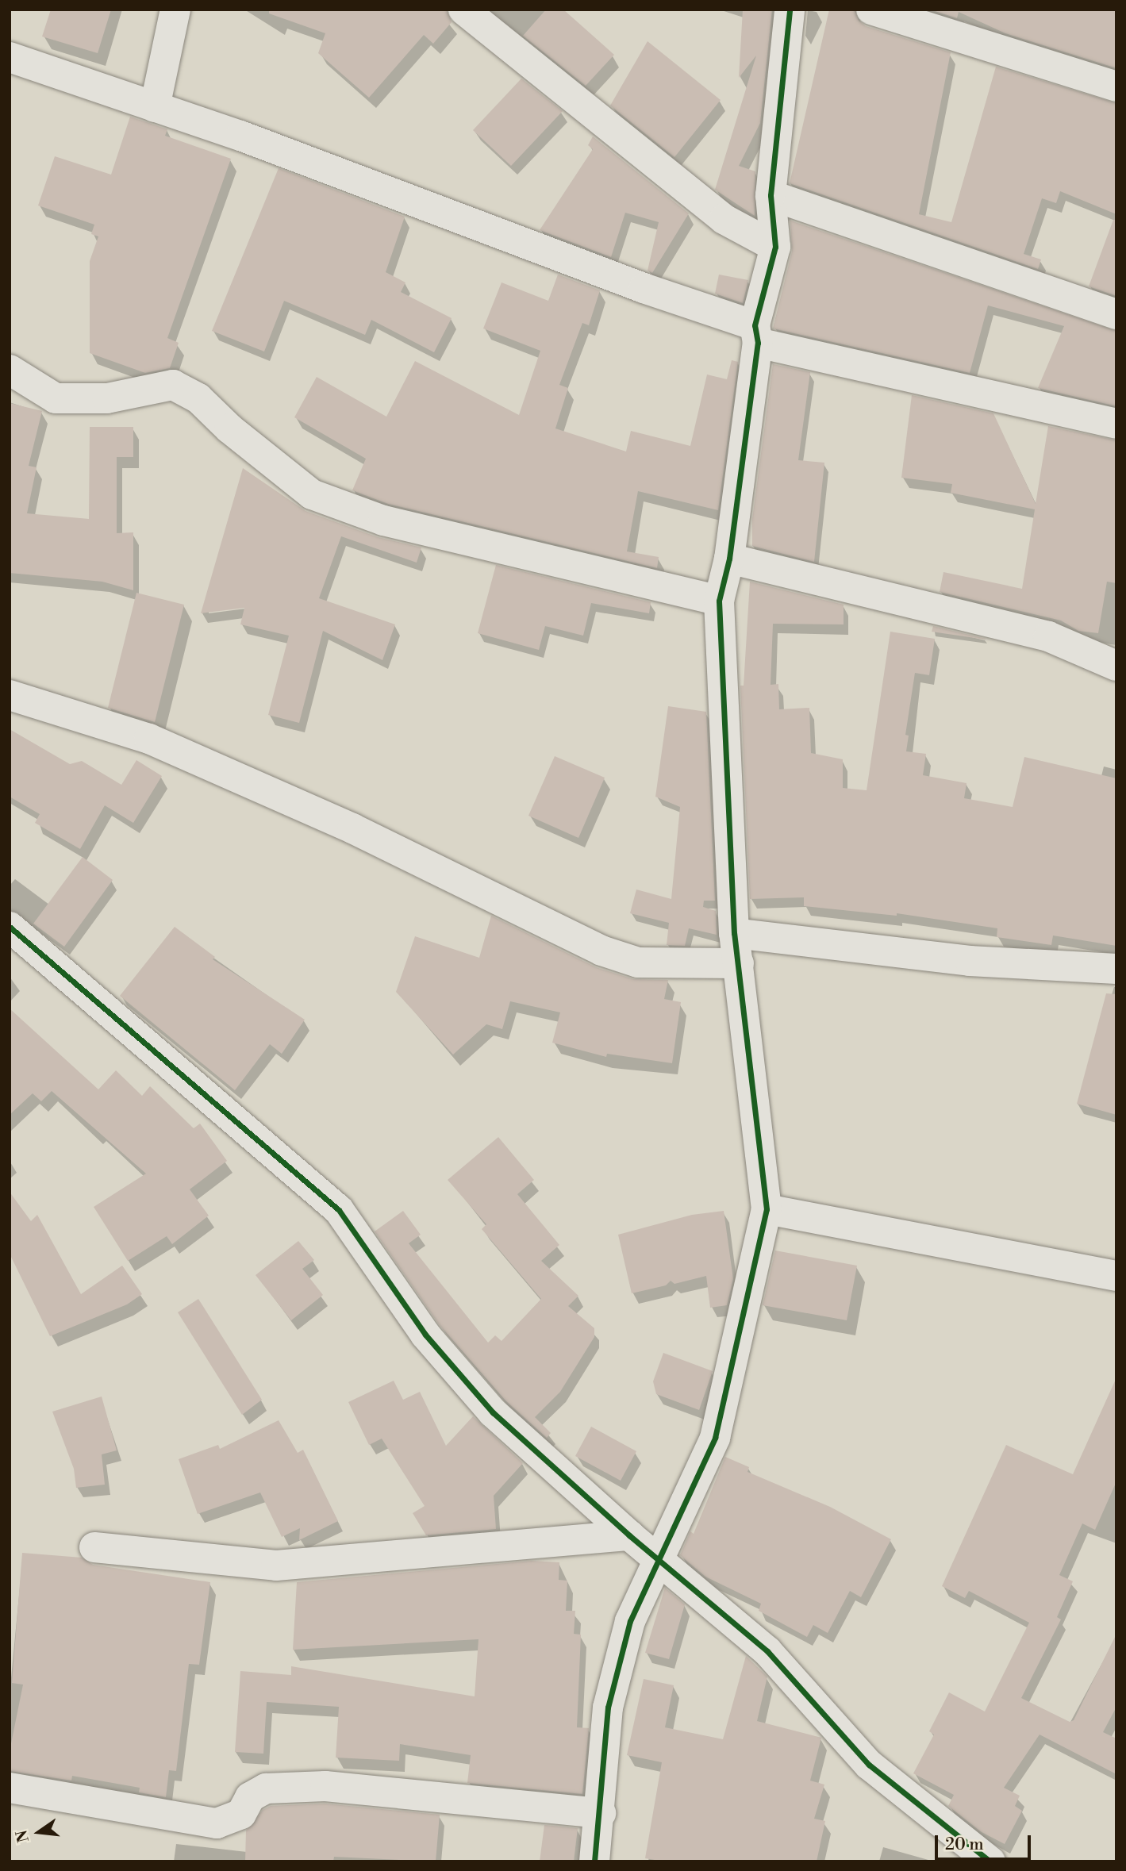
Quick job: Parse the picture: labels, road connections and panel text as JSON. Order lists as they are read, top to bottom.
{
  "scale_bar": "20 m",
  "north": "left"
}
